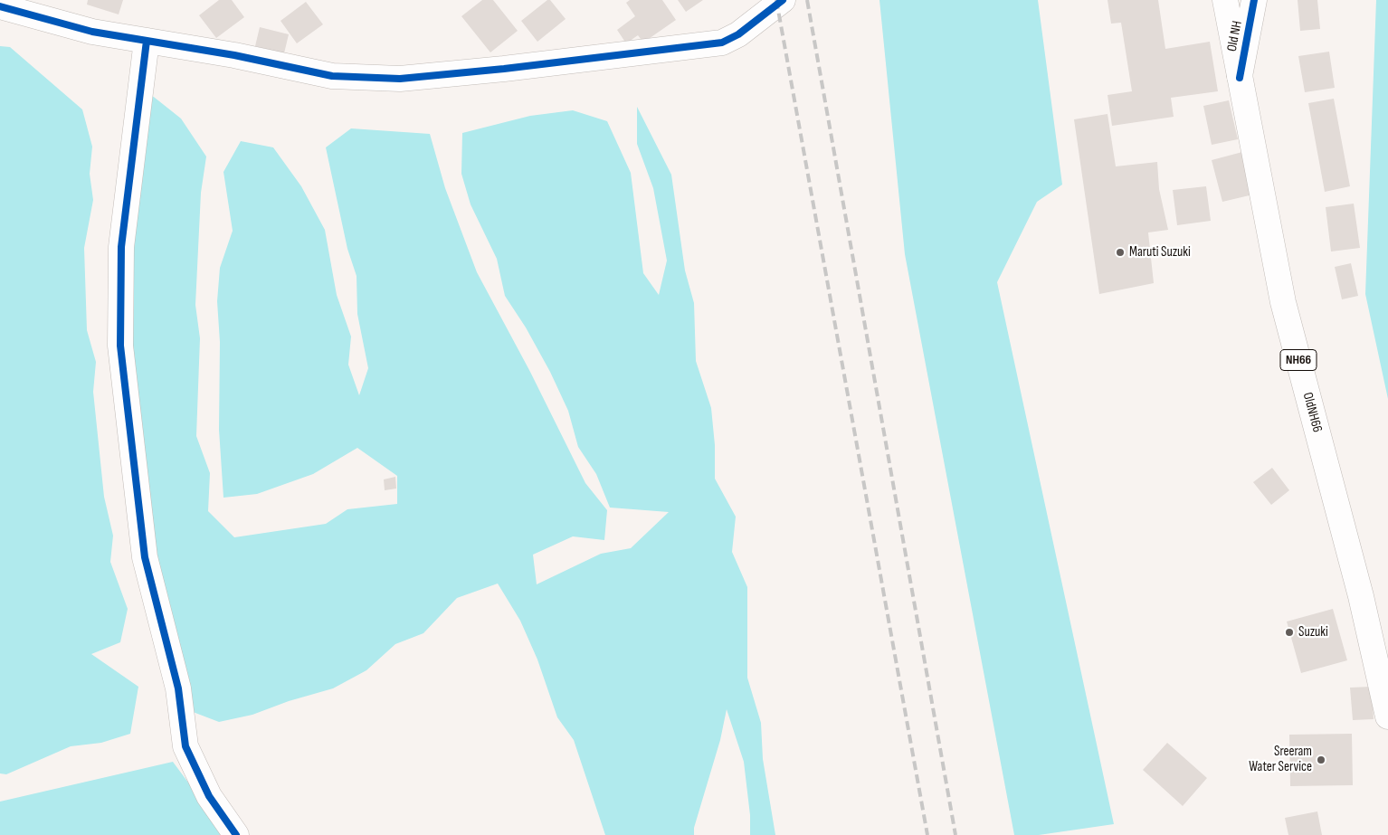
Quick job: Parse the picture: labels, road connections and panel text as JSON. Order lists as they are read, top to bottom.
{
  "streets": {
    "street": ["Old NH", "NH66", "OldNH66"]
  },
  "crossings": [
    ["Old NH", "OldNH66"]
  ],
  "places": ["Maruti Suzuki", "Suzuki", "Sreeram Water Service"]
}
